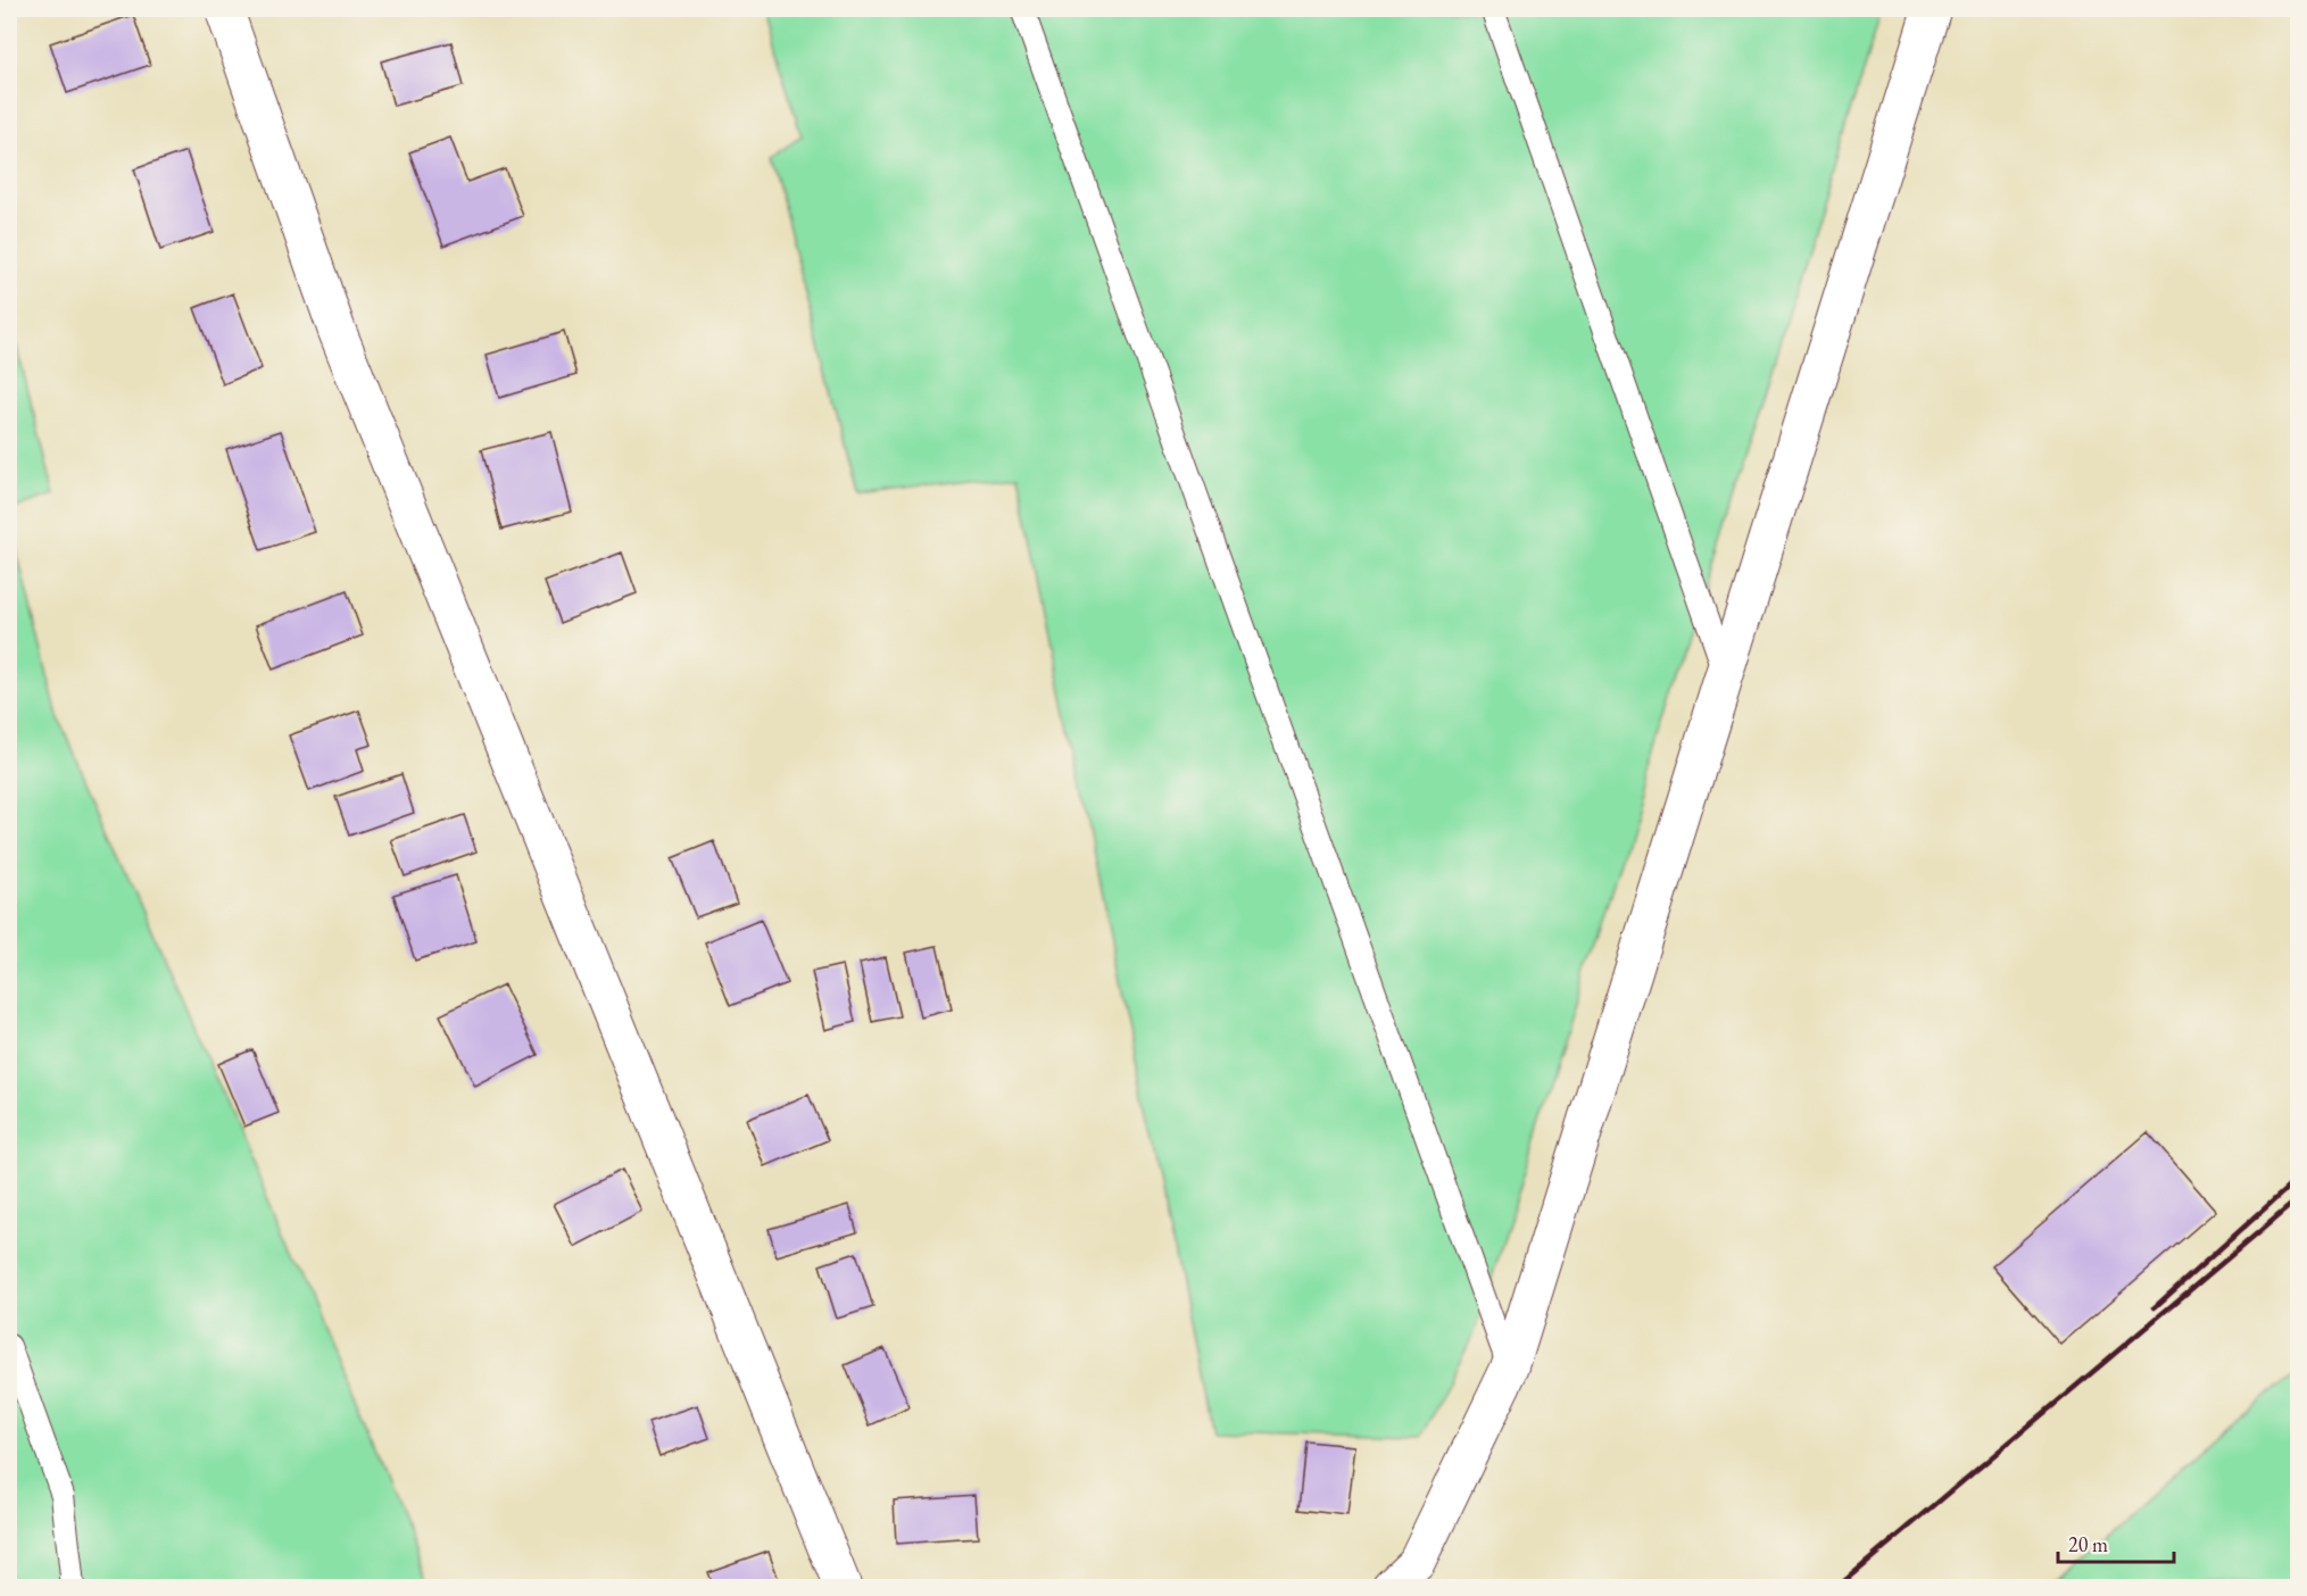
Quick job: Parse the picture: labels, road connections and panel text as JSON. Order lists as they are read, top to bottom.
{
  "scale_bar": "20 m"
}
